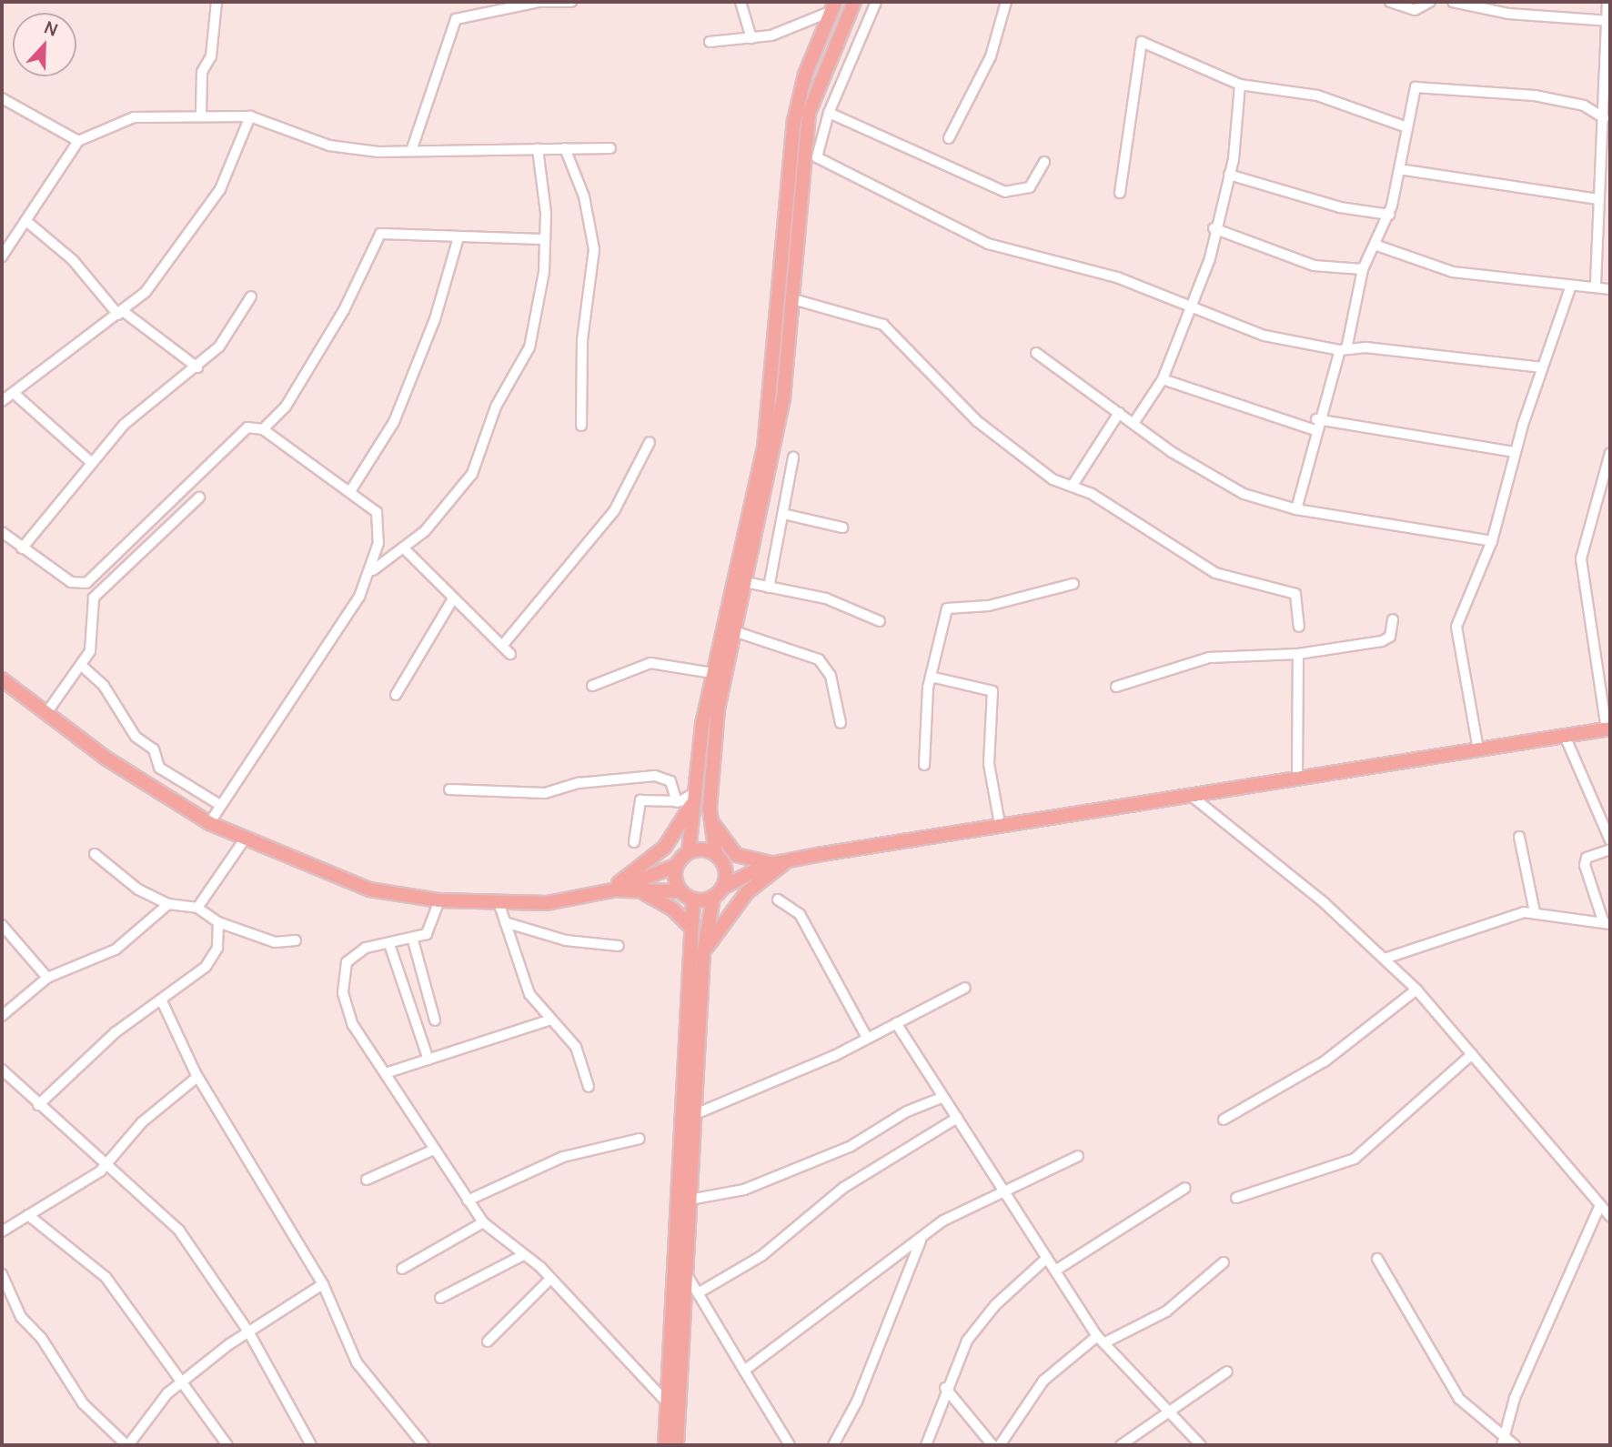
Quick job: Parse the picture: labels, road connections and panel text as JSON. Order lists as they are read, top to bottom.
{
  "north": "top"
}
